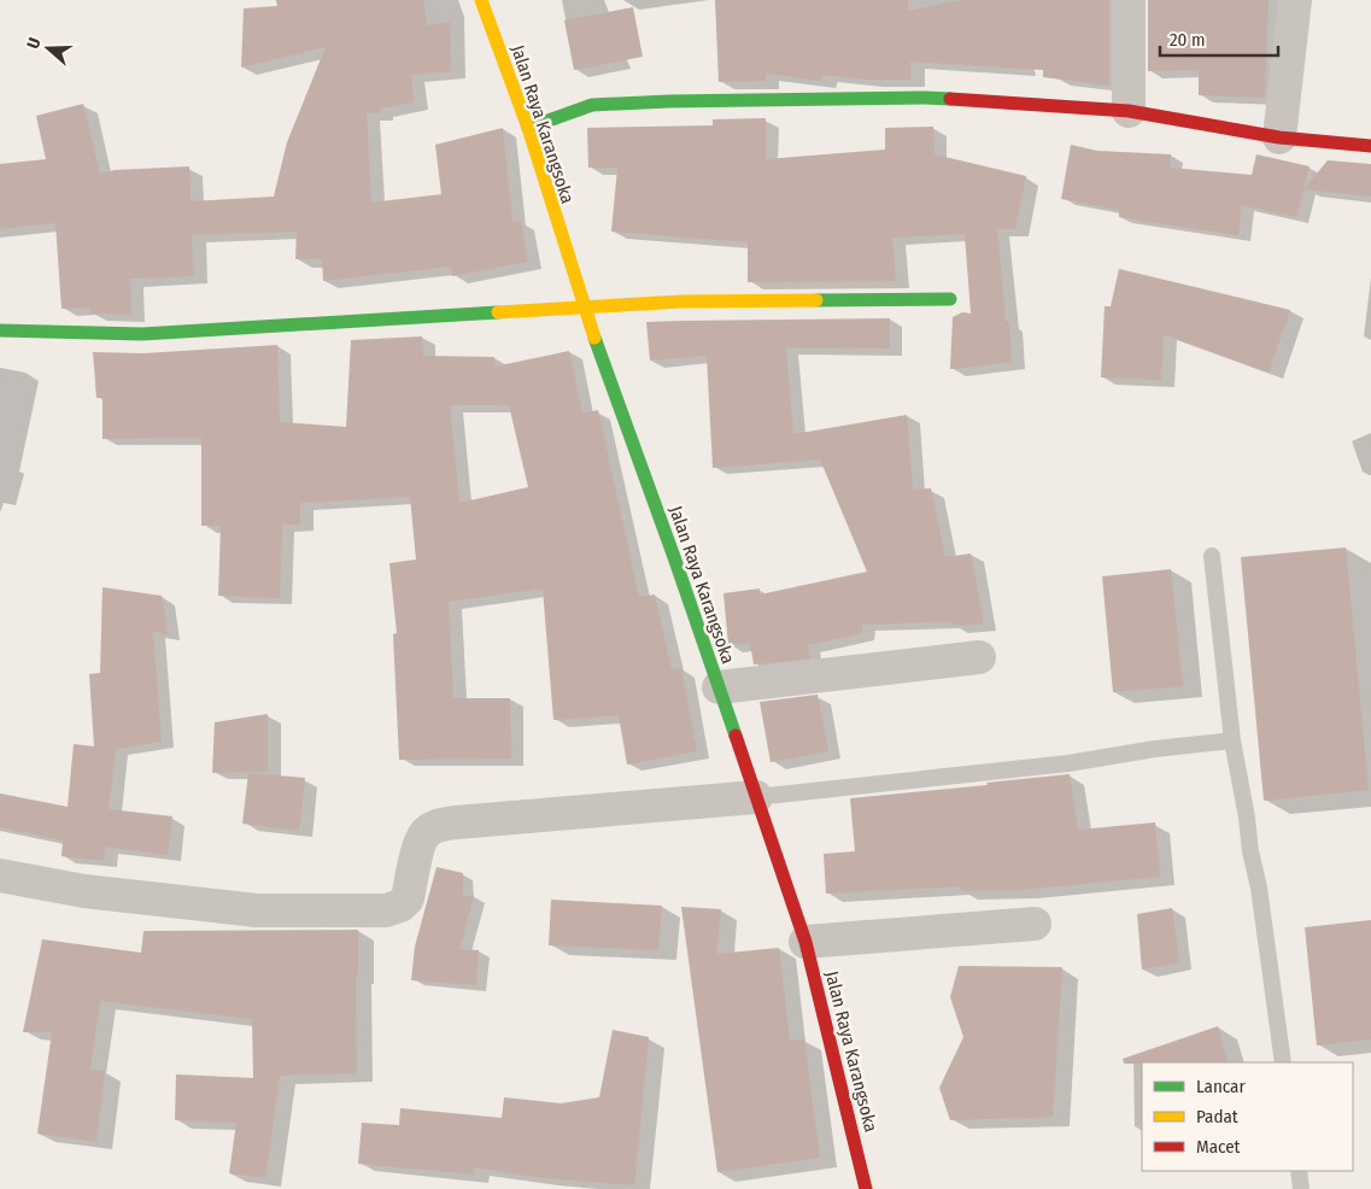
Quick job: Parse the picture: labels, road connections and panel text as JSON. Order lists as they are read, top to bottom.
{
  "streets": {
    "street": ["Jalan Raya Karangsoka"]
  },
  "legend": ["Lancar", "Padat", "Macet"],
  "scale_bar": "20 m",
  "north": "left"
}
